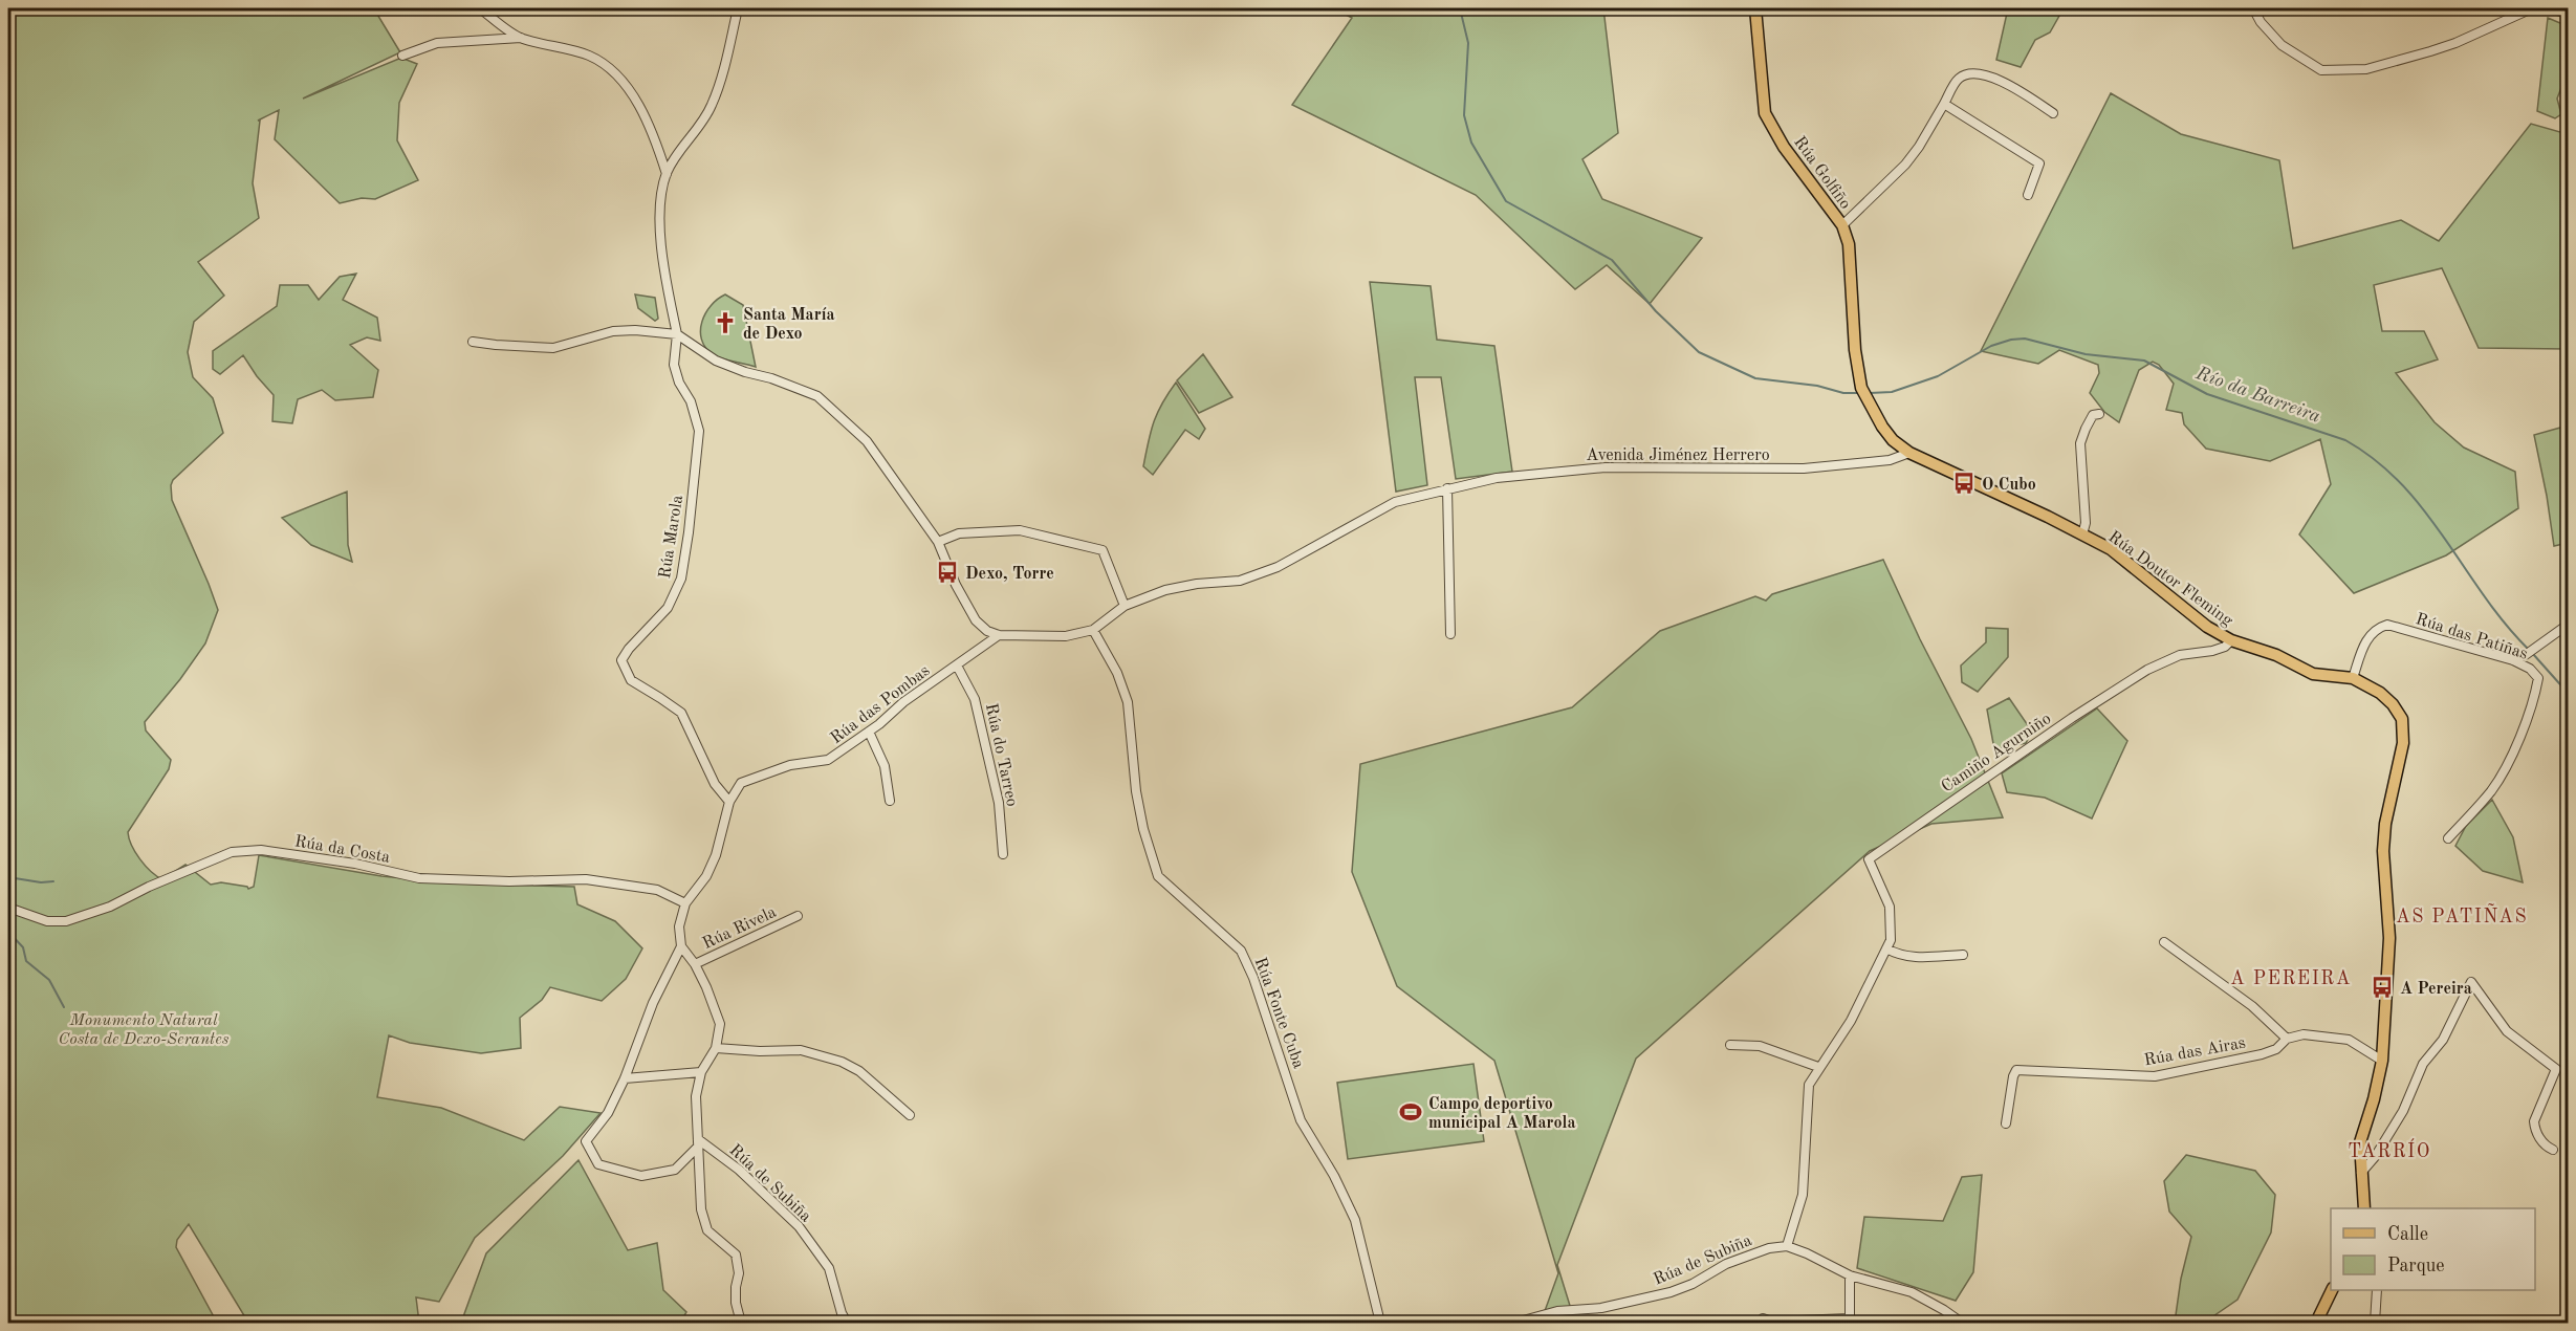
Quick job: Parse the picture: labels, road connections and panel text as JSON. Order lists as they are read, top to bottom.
{
  "streets": {
    "main road": ["Rúa Golfiño", "Rúa Doutor Fleming"],
    "street": [
      "Avenida Jiménez Herrero",
      "Rúa Marola",
      "Rúa das Patiñas",
      "Rúa das Pombas",
      "Camiño Agurniño",
      "Rúa do Tarreo",
      "Rúa da Costa",
      "Rúa Rivela",
      "Rúa Fonte Cuba",
      "Rúa das Airas",
      "Rúa de Subiña"
    ]
  },
  "crossings": [
    ["Rúa Golfiño", "Avenida Jiménez Herrero"],
    ["Rúa Golfiño", "Rúa Doutor Fleming"],
    ["Avenida Jiménez Herrero", "Rúa Doutor Fleming"],
    ["Avenida Jiménez Herrero", "Rúa das Pombas"],
    ["Avenida Jiménez Herrero", "Rúa Fonte Cuba"],
    ["Rúa Marola", "Rúa das Pombas"],
    ["Rúa Doutor Fleming", "Rúa das Patiñas"],
    ["Rúa Doutor Fleming", "Camiño Agurniño"],
    ["Rúa Doutor Fleming", "Rúa das Airas"],
    ["Rúa das Pombas", "Rúa do Tarreo"],
    ["Rúa das Pombas", "Rúa da Costa"],
    ["Camiño Agurniño", "Rúa de Subiña"]
  ],
  "districts": ["AS PATIÑAS", "A PEREIRA", "TARRÍO"],
  "water": ["Río da Barreira"],
  "parks": ["Monumento Natural Costa de Dexo-Serantes"],
  "places": {
    "church": ["Santa María de Dexo"],
    "bus stop": ["O Cubo", "Dexo, Torre", "A Pereira"],
    "sports": ["Campo deportivo municipal A Marola"]
  },
  "legend": ["Calle", "Parque"]
}
